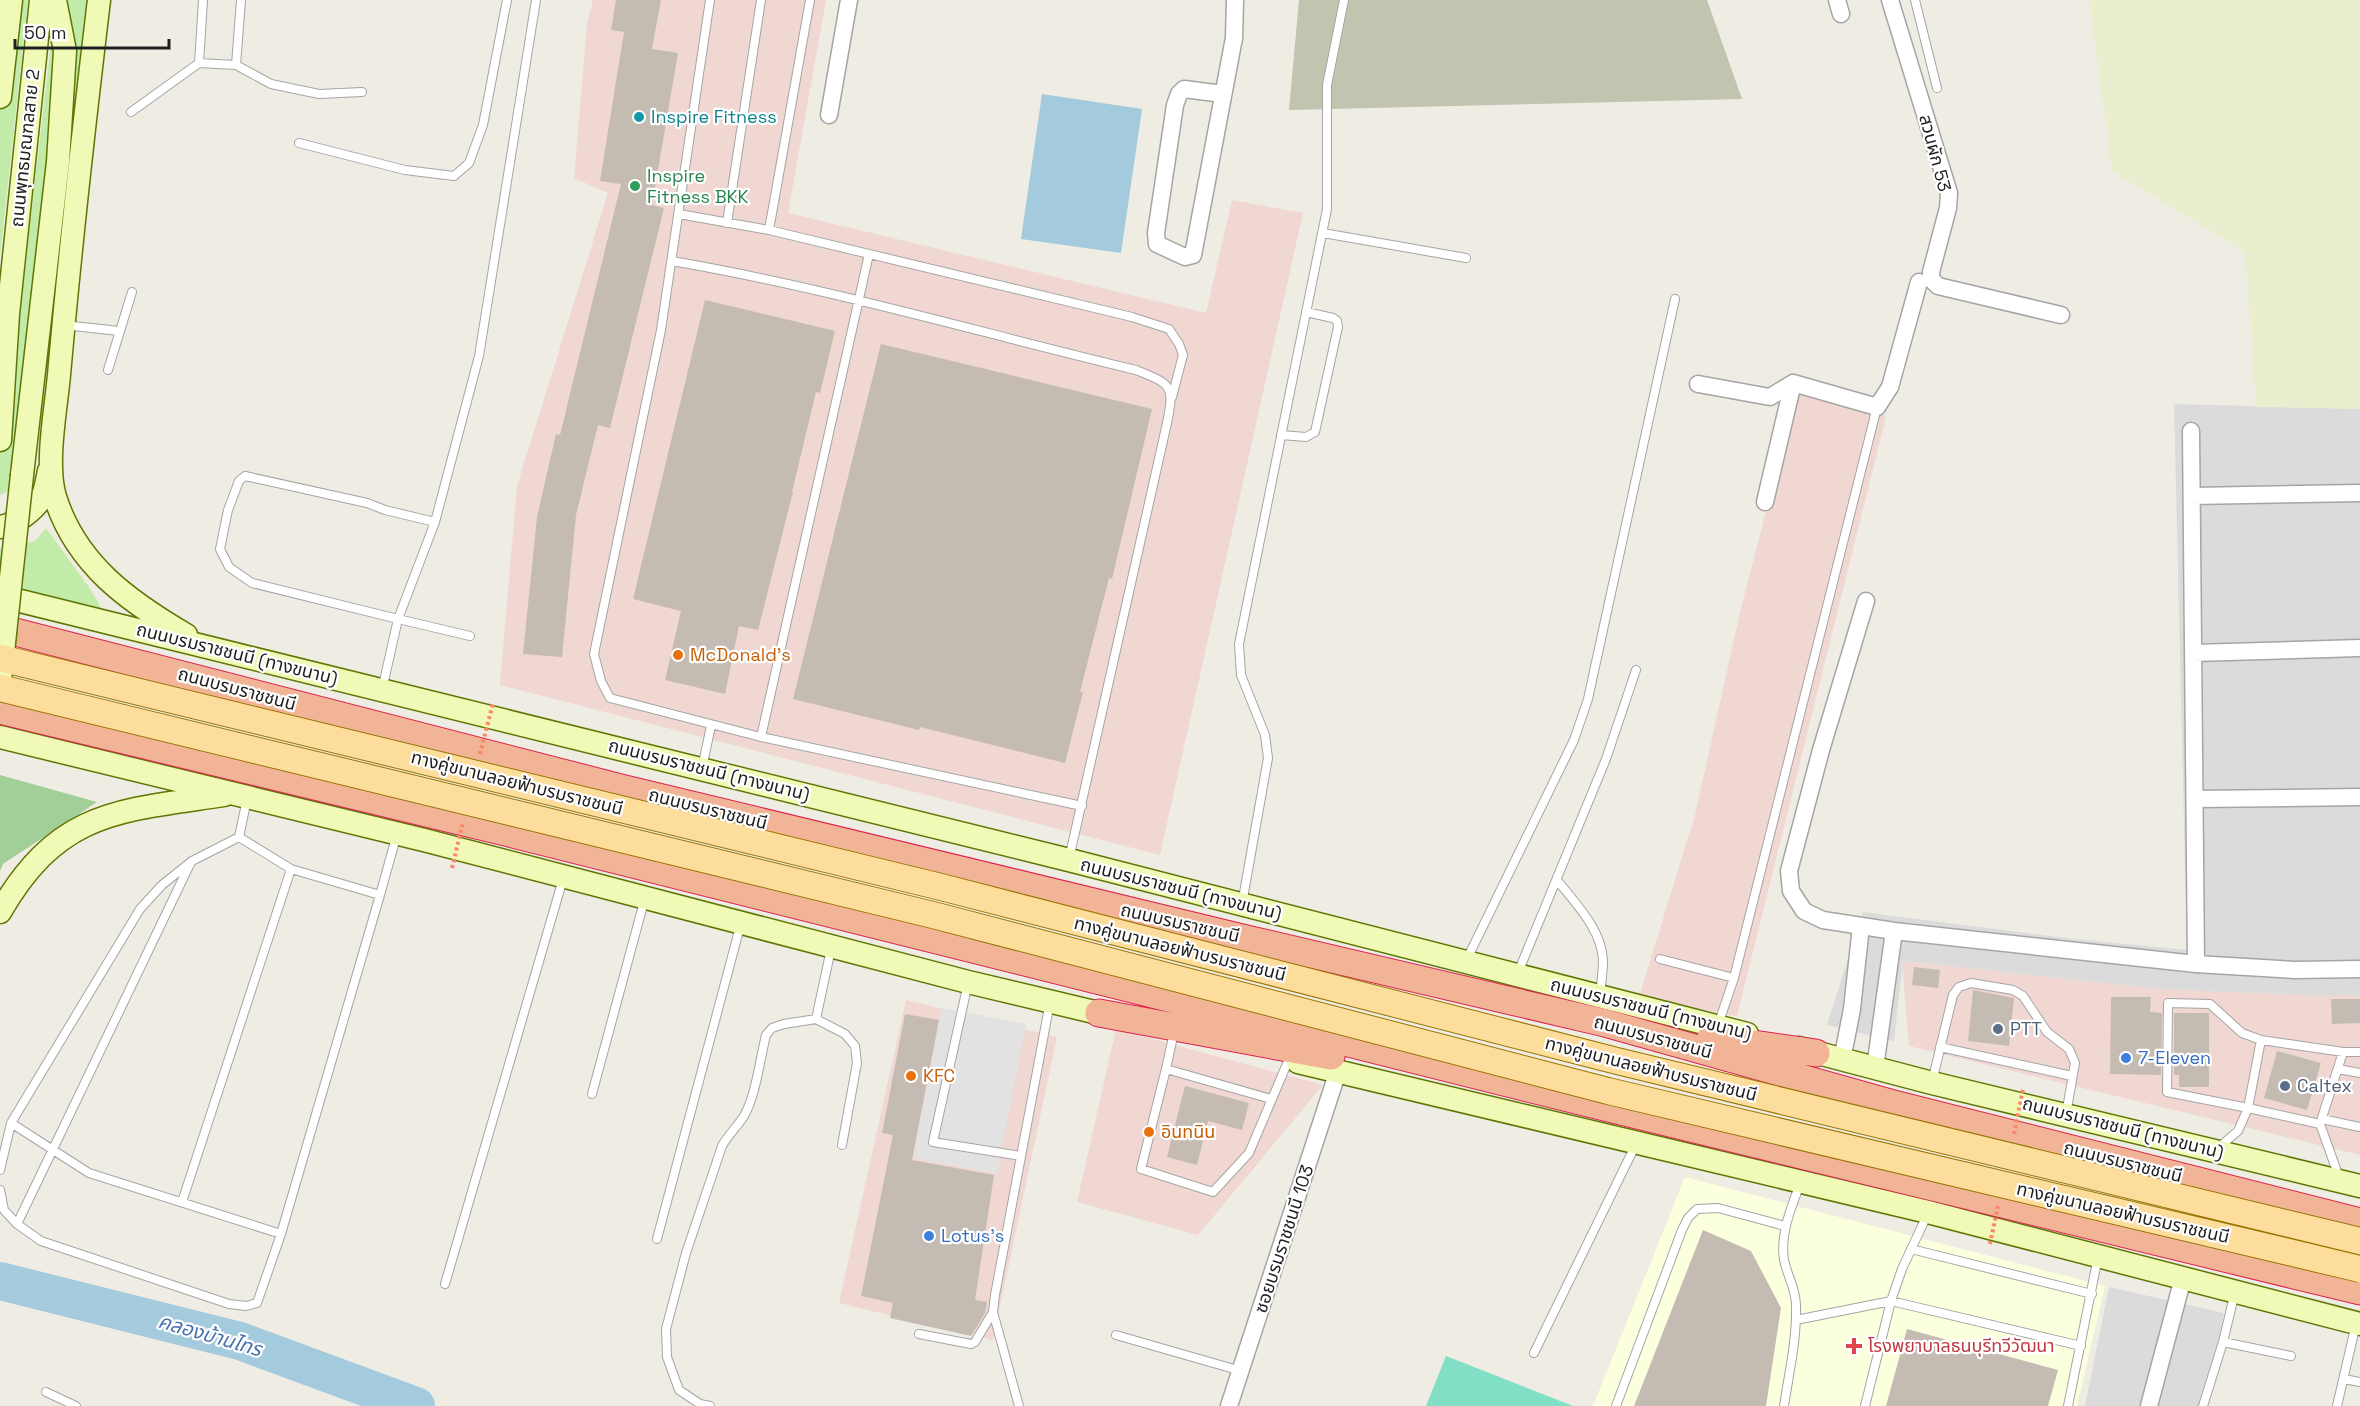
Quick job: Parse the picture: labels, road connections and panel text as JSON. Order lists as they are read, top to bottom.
{
  "streets": {
    "highway": ["ถนนบรมราชชนนี"],
    "main road": ["ถนนพุทธมณฑลสาย 2", "ถนนบรมราชชนนี (ทางขนาน)", "ทางคู่ขนานลอยฟ้าบรมราชชนนี"],
    "street": ["สวนผัก 53", "ซอยบรมราชชนนี 103"]
  },
  "water": ["คลองบ้านไทร"],
  "places": {
    "other": [
      "Inspire Fitness",
      "Inspire Fitness BKK",
      "McDonald's",
      "PTT",
      "7-Eleven",
      "KFC",
      "Caltex",
      "อินทนิน",
      "Lotus's"
    ],
    "health": ["โรงพยาบาลธนบุรีทวีวัฒนา"]
  },
  "scale_bar": "50 m"
}
